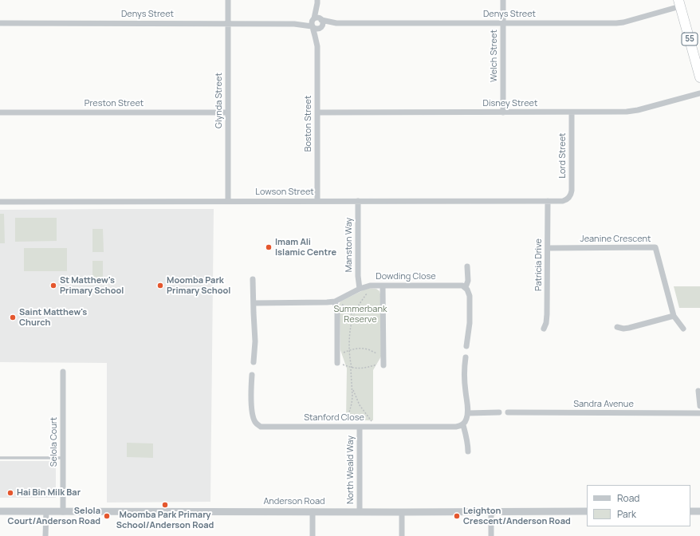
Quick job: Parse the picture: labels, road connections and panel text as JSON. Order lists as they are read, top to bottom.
{
  "streets": {
    "highway": ["55"],
    "street": [
      "Denys Street",
      "Welch Street",
      "Glynda Street",
      "Preston Street",
      "Disney Street",
      "Boston Street",
      "Lord Street",
      "Lowson Street",
      "Jeanine Crescent",
      "Manston Way",
      "Patricia Drive",
      "Dowding Close",
      "Sandra Avenue",
      "Stanford Close",
      "Selola Court",
      "North Weald Way",
      "Anderson Road"
    ]
  },
  "crossings": [
    ["Denys Street", "55"],
    ["Denys Street", "Welch Street"],
    ["Denys Street", "Glynda Street"],
    ["Denys Street", "Boston Street"],
    ["Welch Street", "Disney Street"],
    ["Glynda Street", "Preston Street"],
    ["Glynda Street", "Lowson Street"],
    ["Disney Street", "Boston Street"],
    ["Disney Street", "Lord Street"],
    ["Boston Street", "Lowson Street"],
    ["Lord Street", "Lowson Street"],
    ["Lowson Street", "Manston Way"],
    ["Lowson Street", "Patricia Drive"],
    ["Jeanine Crescent", "Patricia Drive"],
    ["Manston Way", "Dowding Close"],
    ["Stanford Close", "North Weald Way"],
    ["Selola Court", "Anderson Road"],
    ["North Weald Way", "Anderson Road"]
  ],
  "parks": ["Summerbank Reserve"],
  "places": [
    "Imam Ali Islamic Centre",
    "St Matthew's Primary School",
    "Moomba Park Primary School",
    "Saint Matthew's Church",
    "Hai Bin Milk Bar",
    "Moomba Park Primary School/Anderson Road",
    "Selola Court/Anderson Road",
    "Leighton Crescent/Anderson Road"
  ],
  "legend": ["Road", "Park"]
}
